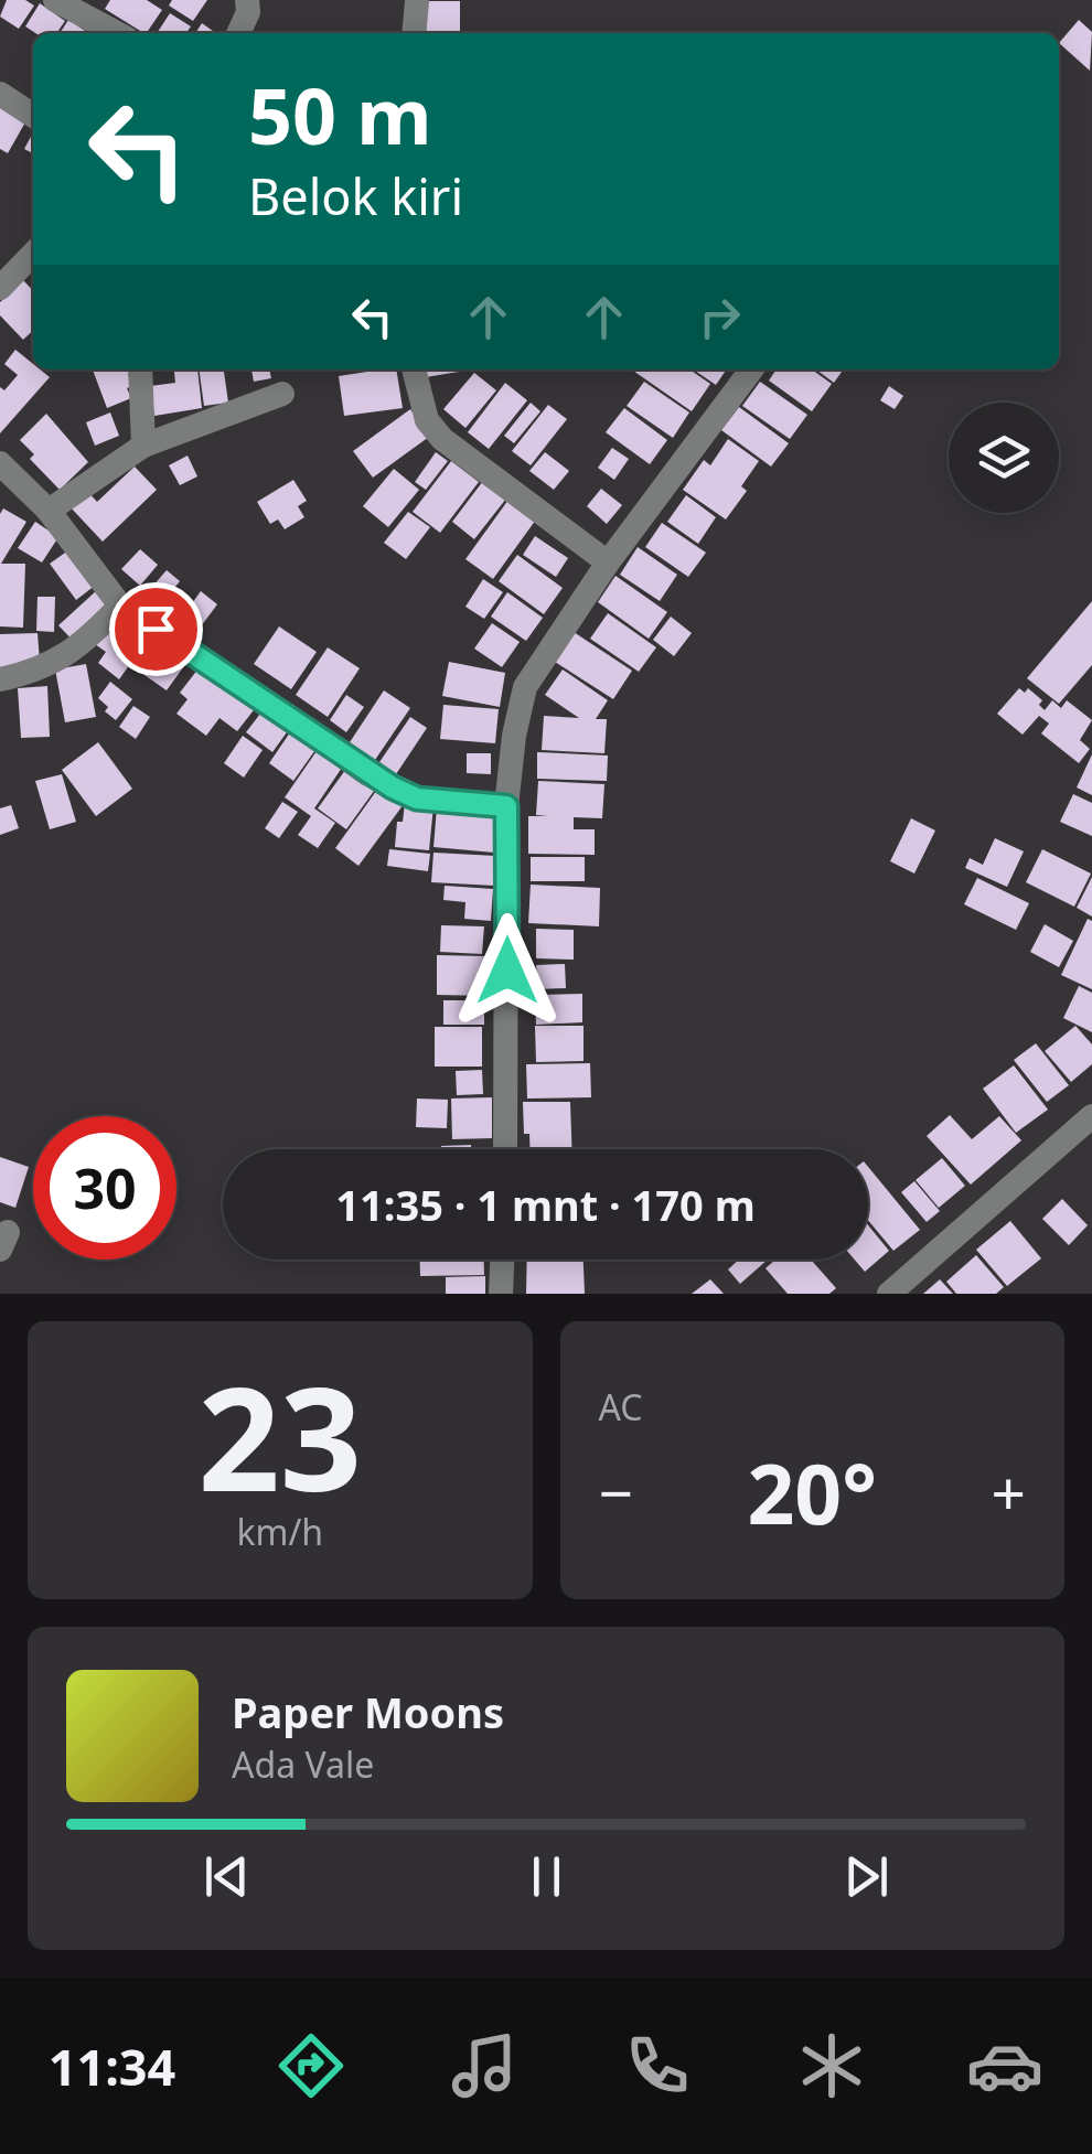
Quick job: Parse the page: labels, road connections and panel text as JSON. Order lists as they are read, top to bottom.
{
  "page": {
    "turn": ["50 m", "Belok kiri"],
    "limit": "30",
    "trip": "11:35 · 1 mnt · 170 m",
    "tile": [
      ["23", "km/h"],
      "AC"
    ],
    "heat": ["−", "20°", "+"],
    "song": ["Paper Moons", "Ada Vale"],
    "tabs": "11:34"
  }
}
